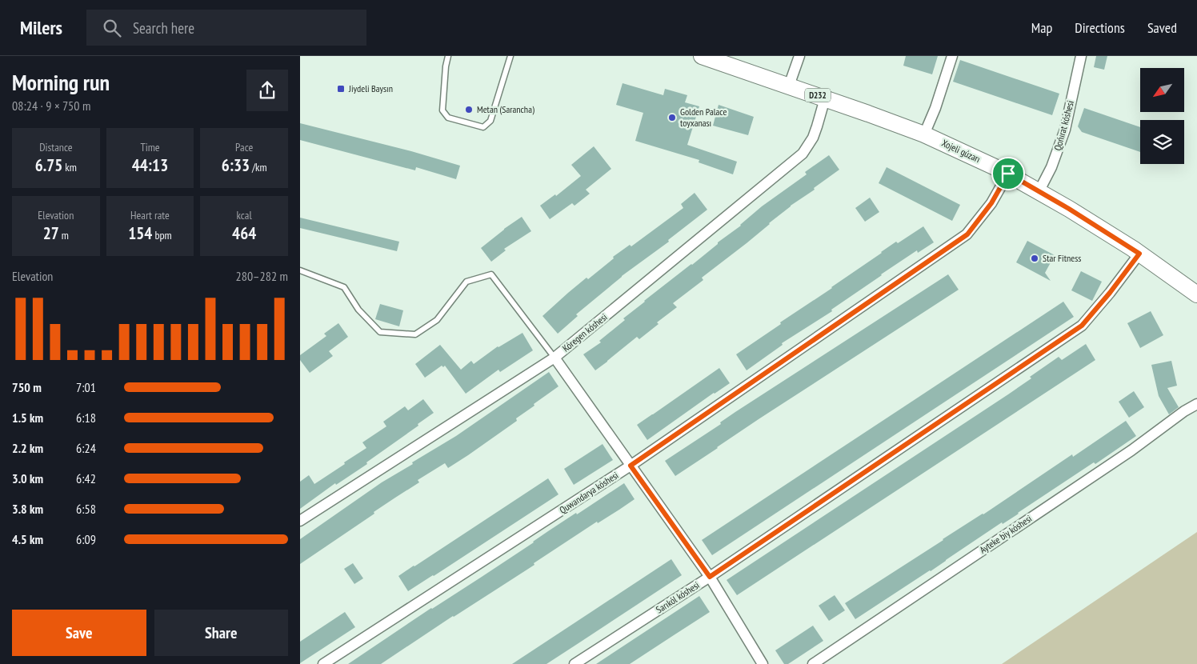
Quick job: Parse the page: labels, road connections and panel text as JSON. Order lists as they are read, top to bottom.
{
  "streets": {
    "main road": ["D232", "Xojeli gúzarı"],
    "street": [
      "Qońırat kóshesi",
      "Kóregen kóshesi",
      "Quwandarya kóshesi",
      "Ayteke biy kóshesi",
      "Sarıkól kóshesi"
    ]
  },
  "crossings": [
    ["Qońırat kóshesi", "Xojeli gúzarı"],
    ["Xojeli gúzarı", "Kóregen kóshesi"],
    ["Xojeli gúzarı", "Quwandarya kóshesi"],
    ["Xojeli gúzarı", "Sarıkól kóshesi"]
  ],
  "places": {
    "transit": ["Jiydeli Baysın"],
    "other": ["Metan (Sarancha)", "Golden Palace toyxanası", "Star Fitness"]
  },
  "north": "bottom left",
  "page": {
    "header": "Milers",
    "search": "Search here",
    "nav": ["Map", "Directions", "Saved"],
    "heading": ["Morning run", "08:24 · 9 × 750 m"],
    "stats": [
      ["Distance", "6.75 km"],
      ["Time", "44:13"],
      ["Pace", "6:33 /km"],
      ["Elevation", "27 m"],
      ["Heart rate", "154 bpm"],
      ["kcal", "464"]
    ],
    "chart": ["Elevation", "280–282 m"],
    "list": [
      {
        "name": "750 m",
        "note": "7:01"
      },
      {
        "name": "1.5 km",
        "note": "6:18"
      },
      {
        "name": "2.2 km",
        "note": "6:24"
      },
      {
        "name": "3.0 km",
        "note": "6:42"
      },
      {
        "name": "3.8 km",
        "note": "6:58"
      },
      {
        "name": "4.5 km",
        "note": "6:09"
      }
    ],
    "buttons": ["Save", "Share"]
  }
}
